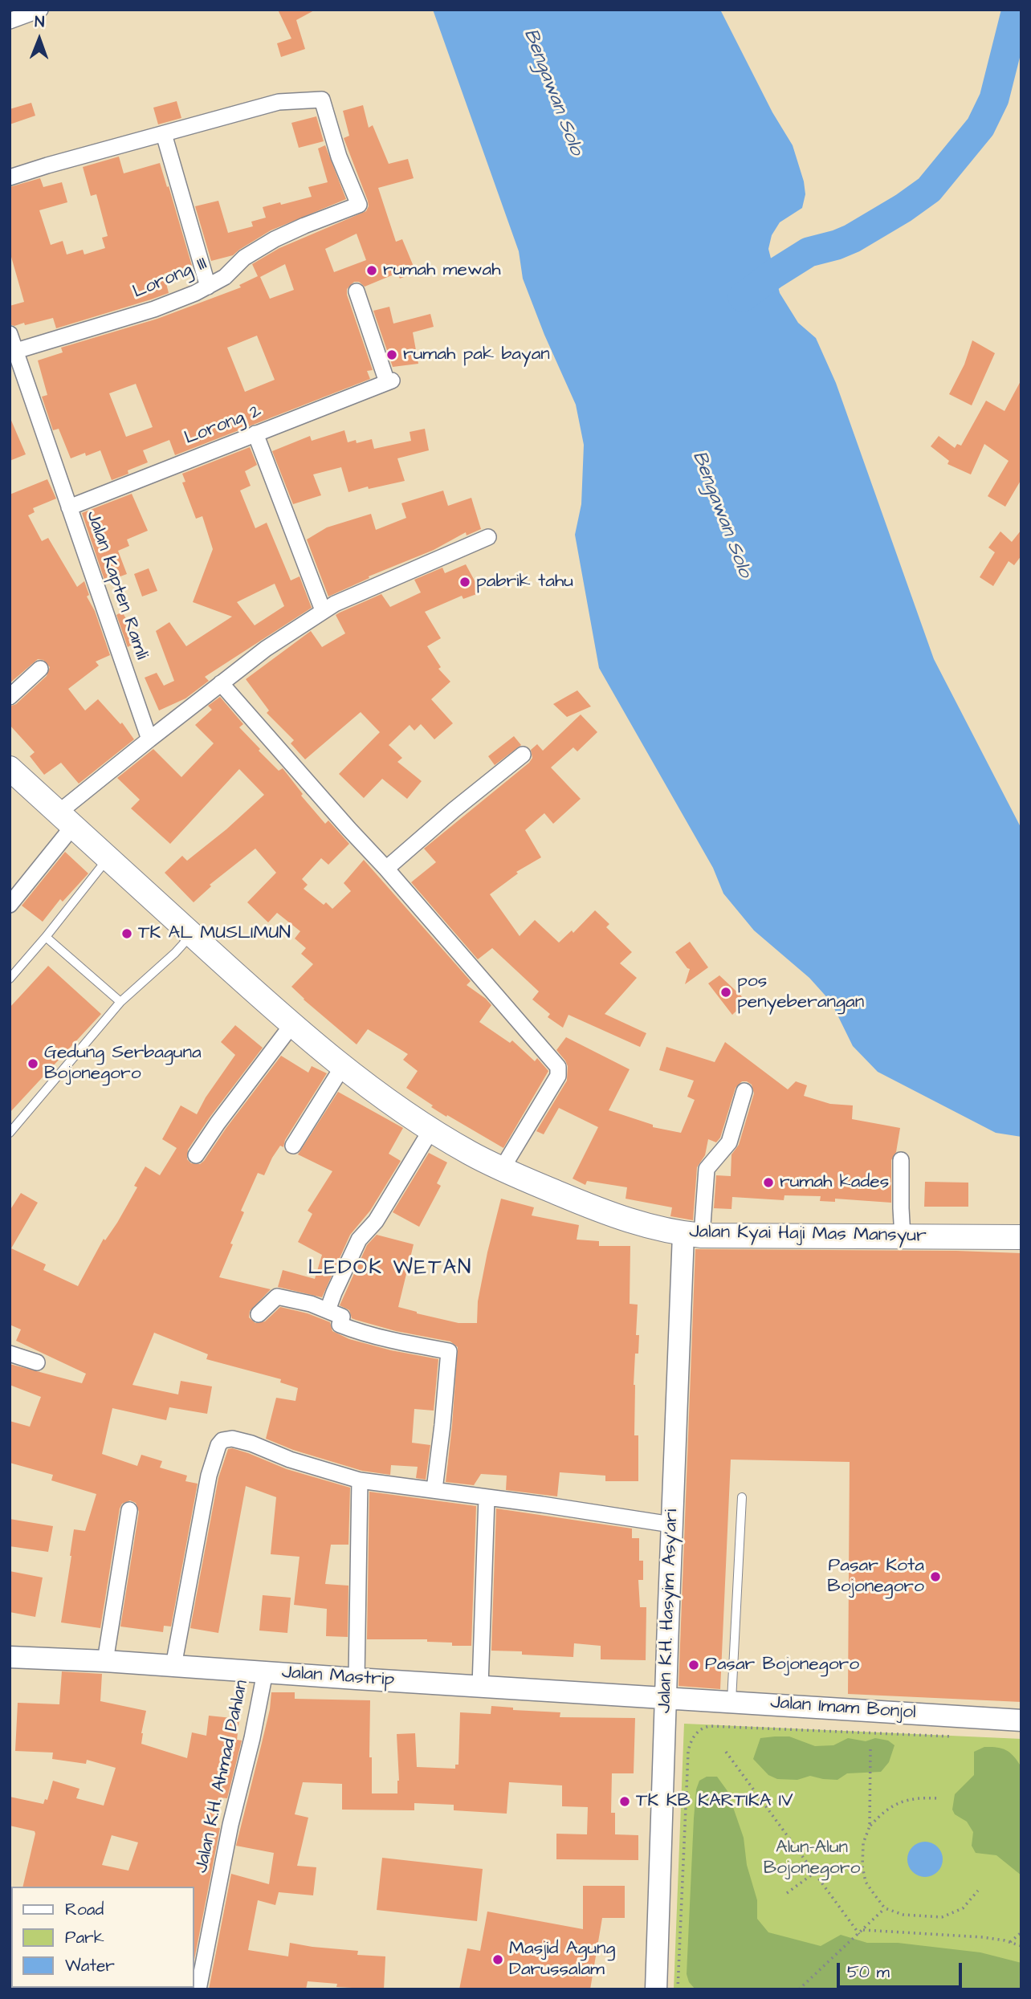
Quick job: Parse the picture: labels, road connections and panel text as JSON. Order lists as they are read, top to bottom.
{
  "streets": {
    "main road": [
      "Jalan Kyai Haji Mas Mansyur",
      "Jalan K.H. Hasyim Asy'ari",
      "Jalan Mastrip",
      "Jalan Imam Bonjol"
    ],
    "street": [
      "Lorong III",
      "Lorong 2",
      "Jalan Kapten Ramli",
      "Jalan K.H. Ahmad Dahlan"
    ]
  },
  "crossings": [
    ["Lorong III", "Jalan Kapten Ramli"],
    ["Lorong 2", "Jalan Kapten Ramli"],
    ["Jalan Kyai Haji Mas Mansyur", "Jalan K.H. Hasyim Asy'ari"],
    ["Jalan K.H. Hasyim Asy'ari", "Jalan Mastrip"],
    ["Jalan K.H. Hasyim Asy'ari", "Jalan Imam Bonjol"],
    ["Jalan Mastrip", "Jalan Imam Bonjol"],
    ["Jalan Mastrip", "Jalan K.H. Ahmad Dahlan"]
  ],
  "districts": ["LEDOK WETAN"],
  "water": ["Bengawan Solo"],
  "parks": ["Alun-Alun Bojonegoro"],
  "places": [
    "rumah mewah",
    "rumah pak bayan",
    "pabrik tahu",
    "TK AL MUSLIMUN",
    "pos penyeberangan",
    "Gedung Serbaguna Bojonegoro",
    "rumah kades",
    "Pasar Kota Bojonegoro",
    "Pasar Bojonegoro",
    "TK KB KARTIKA IV",
    "Masjid Agung Darussalam"
  ],
  "legend": ["Road", "Park", "Water"],
  "scale_bar": "50 m",
  "north": "top"
}
